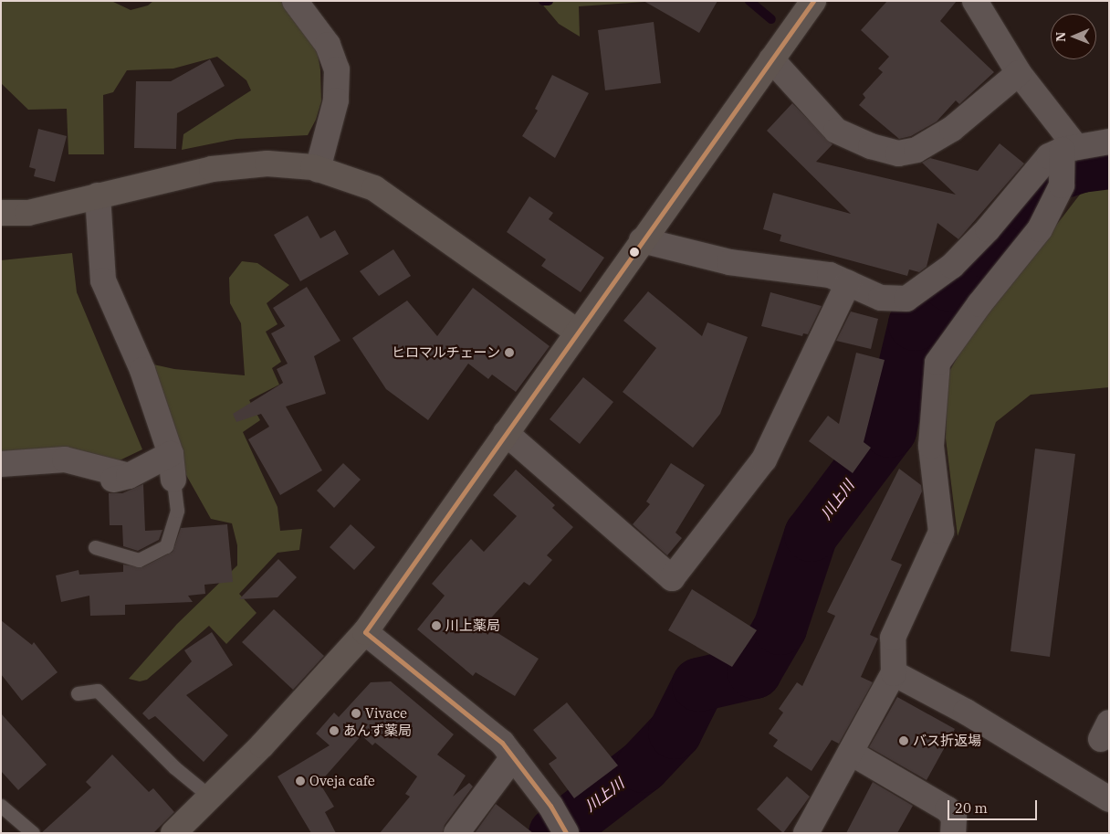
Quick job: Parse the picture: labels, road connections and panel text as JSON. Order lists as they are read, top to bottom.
{
  "water": ["川上川"],
  "places": [
    "ヒロマルチェーン",
    "川上薬局",
    "Vivace",
    "あんず薬局",
    "バス折返場",
    "Oveja cafe"
  ],
  "scale_bar": "20 m",
  "north": "left"
}
